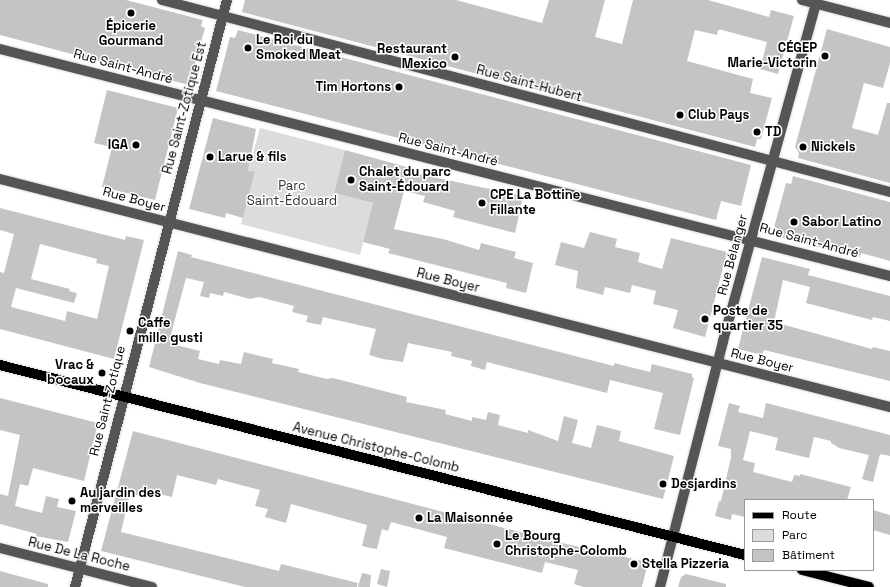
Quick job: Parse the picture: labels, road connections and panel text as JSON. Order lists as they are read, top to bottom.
{
  "streets": {
    "main road": ["Avenue Christophe-Colomb"],
    "street": [
      "Rue Saint-André",
      "Rue Saint-Hubert",
      "Rue Saint-Zotique Est",
      "Rue Boyer",
      "Rue Bélanger",
      "Rue Saint-Zotique",
      "Rue De La Roche"
    ]
  },
  "crossings": [
    ["Rue Saint-André", "Rue Saint-Zotique Est"],
    ["Rue Saint-André", "Rue Bélanger"],
    ["Rue Saint-Hubert", "Rue Saint-Zotique Est"],
    ["Rue Saint-Hubert", "Rue Bélanger"],
    ["Rue Saint-Zotique Est", "Rue Boyer"],
    ["Rue Saint-Zotique Est", "Rue Saint-Zotique"],
    ["Rue Boyer", "Rue Bélanger"],
    ["Rue Boyer", "Rue Saint-Zotique"],
    ["Rue Bélanger", "Avenue Christophe-Colomb"],
    ["Rue Saint-Zotique", "Avenue Christophe-Colomb"],
    ["Rue Saint-Zotique", "Rue De La Roche"]
  ],
  "parks": ["Parc Saint-Édouard"],
  "places": [
    "Épicerie Gourmand",
    "Le Roi du Smoked Meat",
    "CÉGEP Marie-Victorin",
    "Restaurant Mexico",
    "Tim Hortons",
    "Club Pays",
    "TD",
    "IGA",
    "Nickels",
    "Larue & fils",
    "Chalet du parc Saint-Édouard",
    "CPE La Bottine Fillante",
    "Sabor Latino",
    "Poste de quartier 35",
    "Caffe mille gusti",
    "Vrac & bocaux",
    "Desjardins",
    "Au jardin des merveilles",
    "La Maisonnée",
    "Le Bourg Christophe-Colomb",
    "Stella Pizzeria"
  ],
  "legend": ["Route", "Parc", "Bâtiment"]
}
